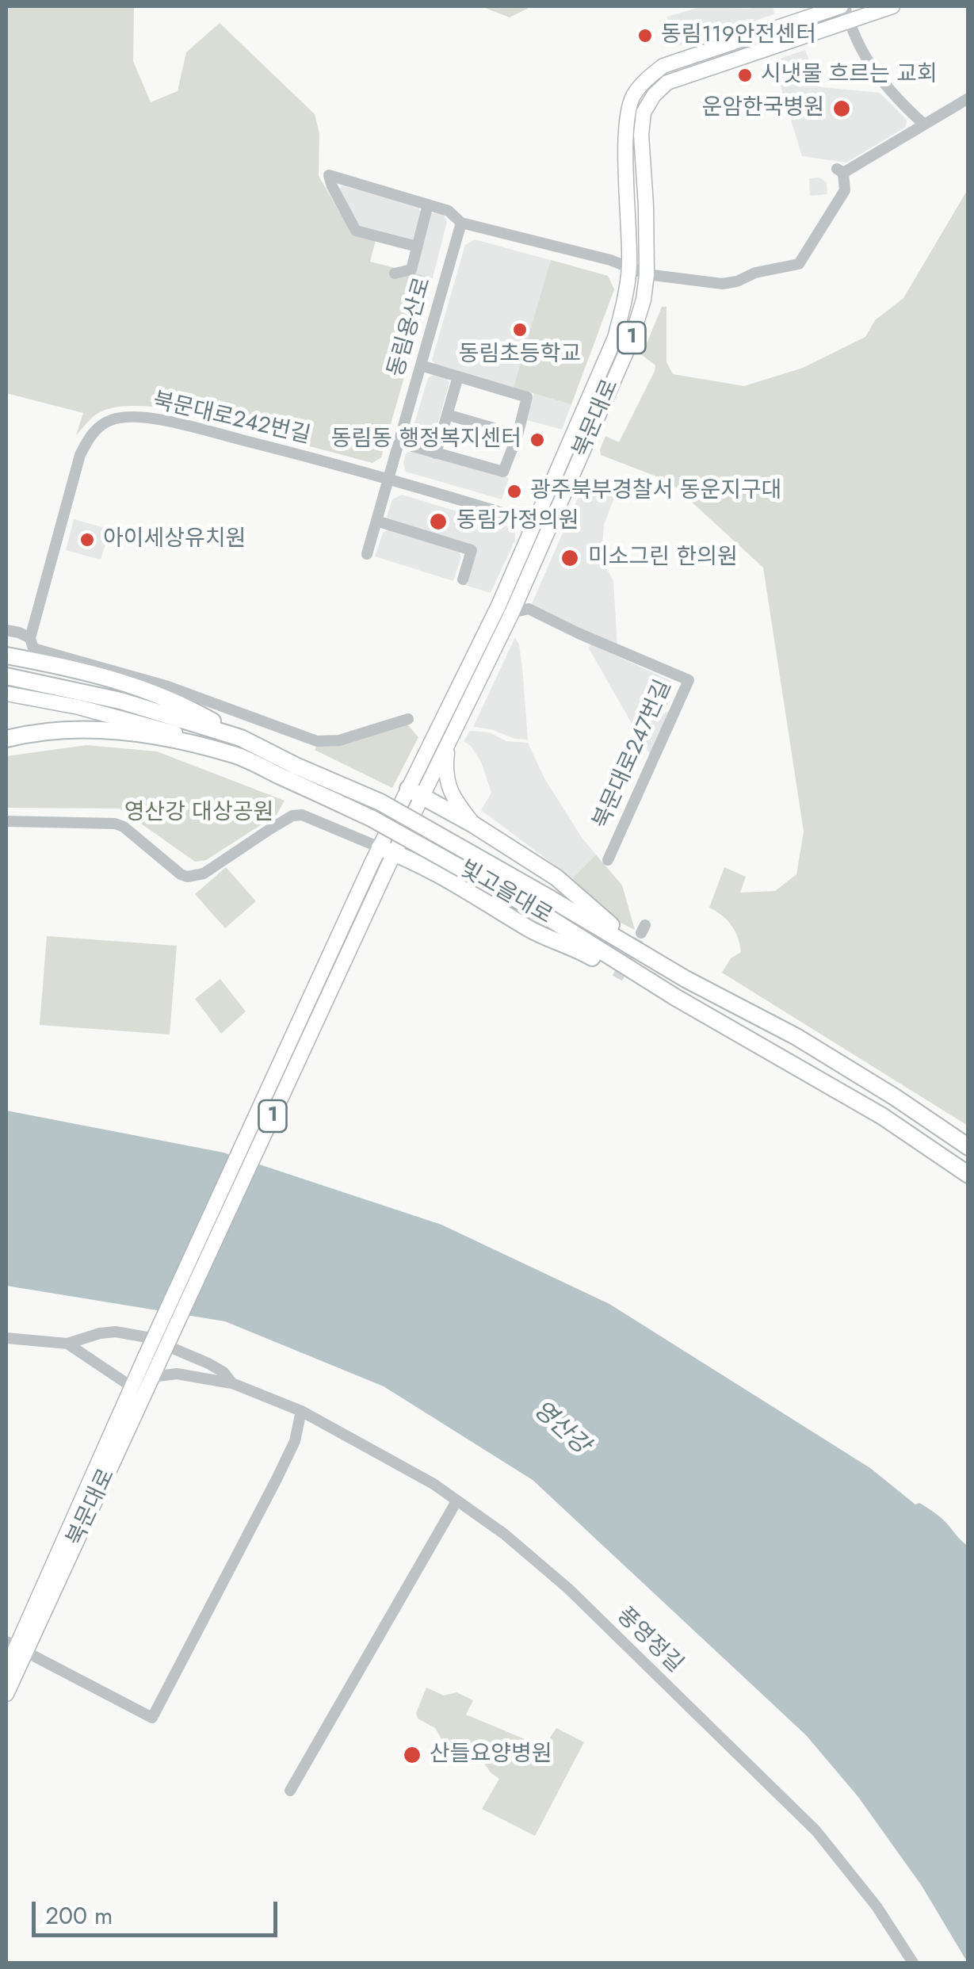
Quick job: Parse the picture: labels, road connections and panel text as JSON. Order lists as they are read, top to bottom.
{
  "streets": {
    "highway": ["빛고을대로"],
    "main road": ["1", "북문대로"],
    "street": [
      "동림용산로",
      "북문대로242번길",
      "북문대로247번길",
      "풍영정길"
    ]
  },
  "crossings": [
    ["동림용산로", "북문대로"],
    ["동림용산로", "북문대로242번길"],
    ["북문대로", "북문대로242번길"],
    ["북문대로", "북문대로247번길"]
  ],
  "water": ["영산강"],
  "parks": ["영산강 대상공원"],
  "places": [
    "동림119안전센터",
    "시냇물 흐르는 교회",
    "운암한국병원",
    "동림초등학교",
    "동림동 행정복지센터",
    "광주북부경찰서 동운지구대",
    "동림가정의원",
    "아이세상유치원",
    "미소그린 한의원",
    "산들요양병원"
  ],
  "scale_bar": "200 m"
}
